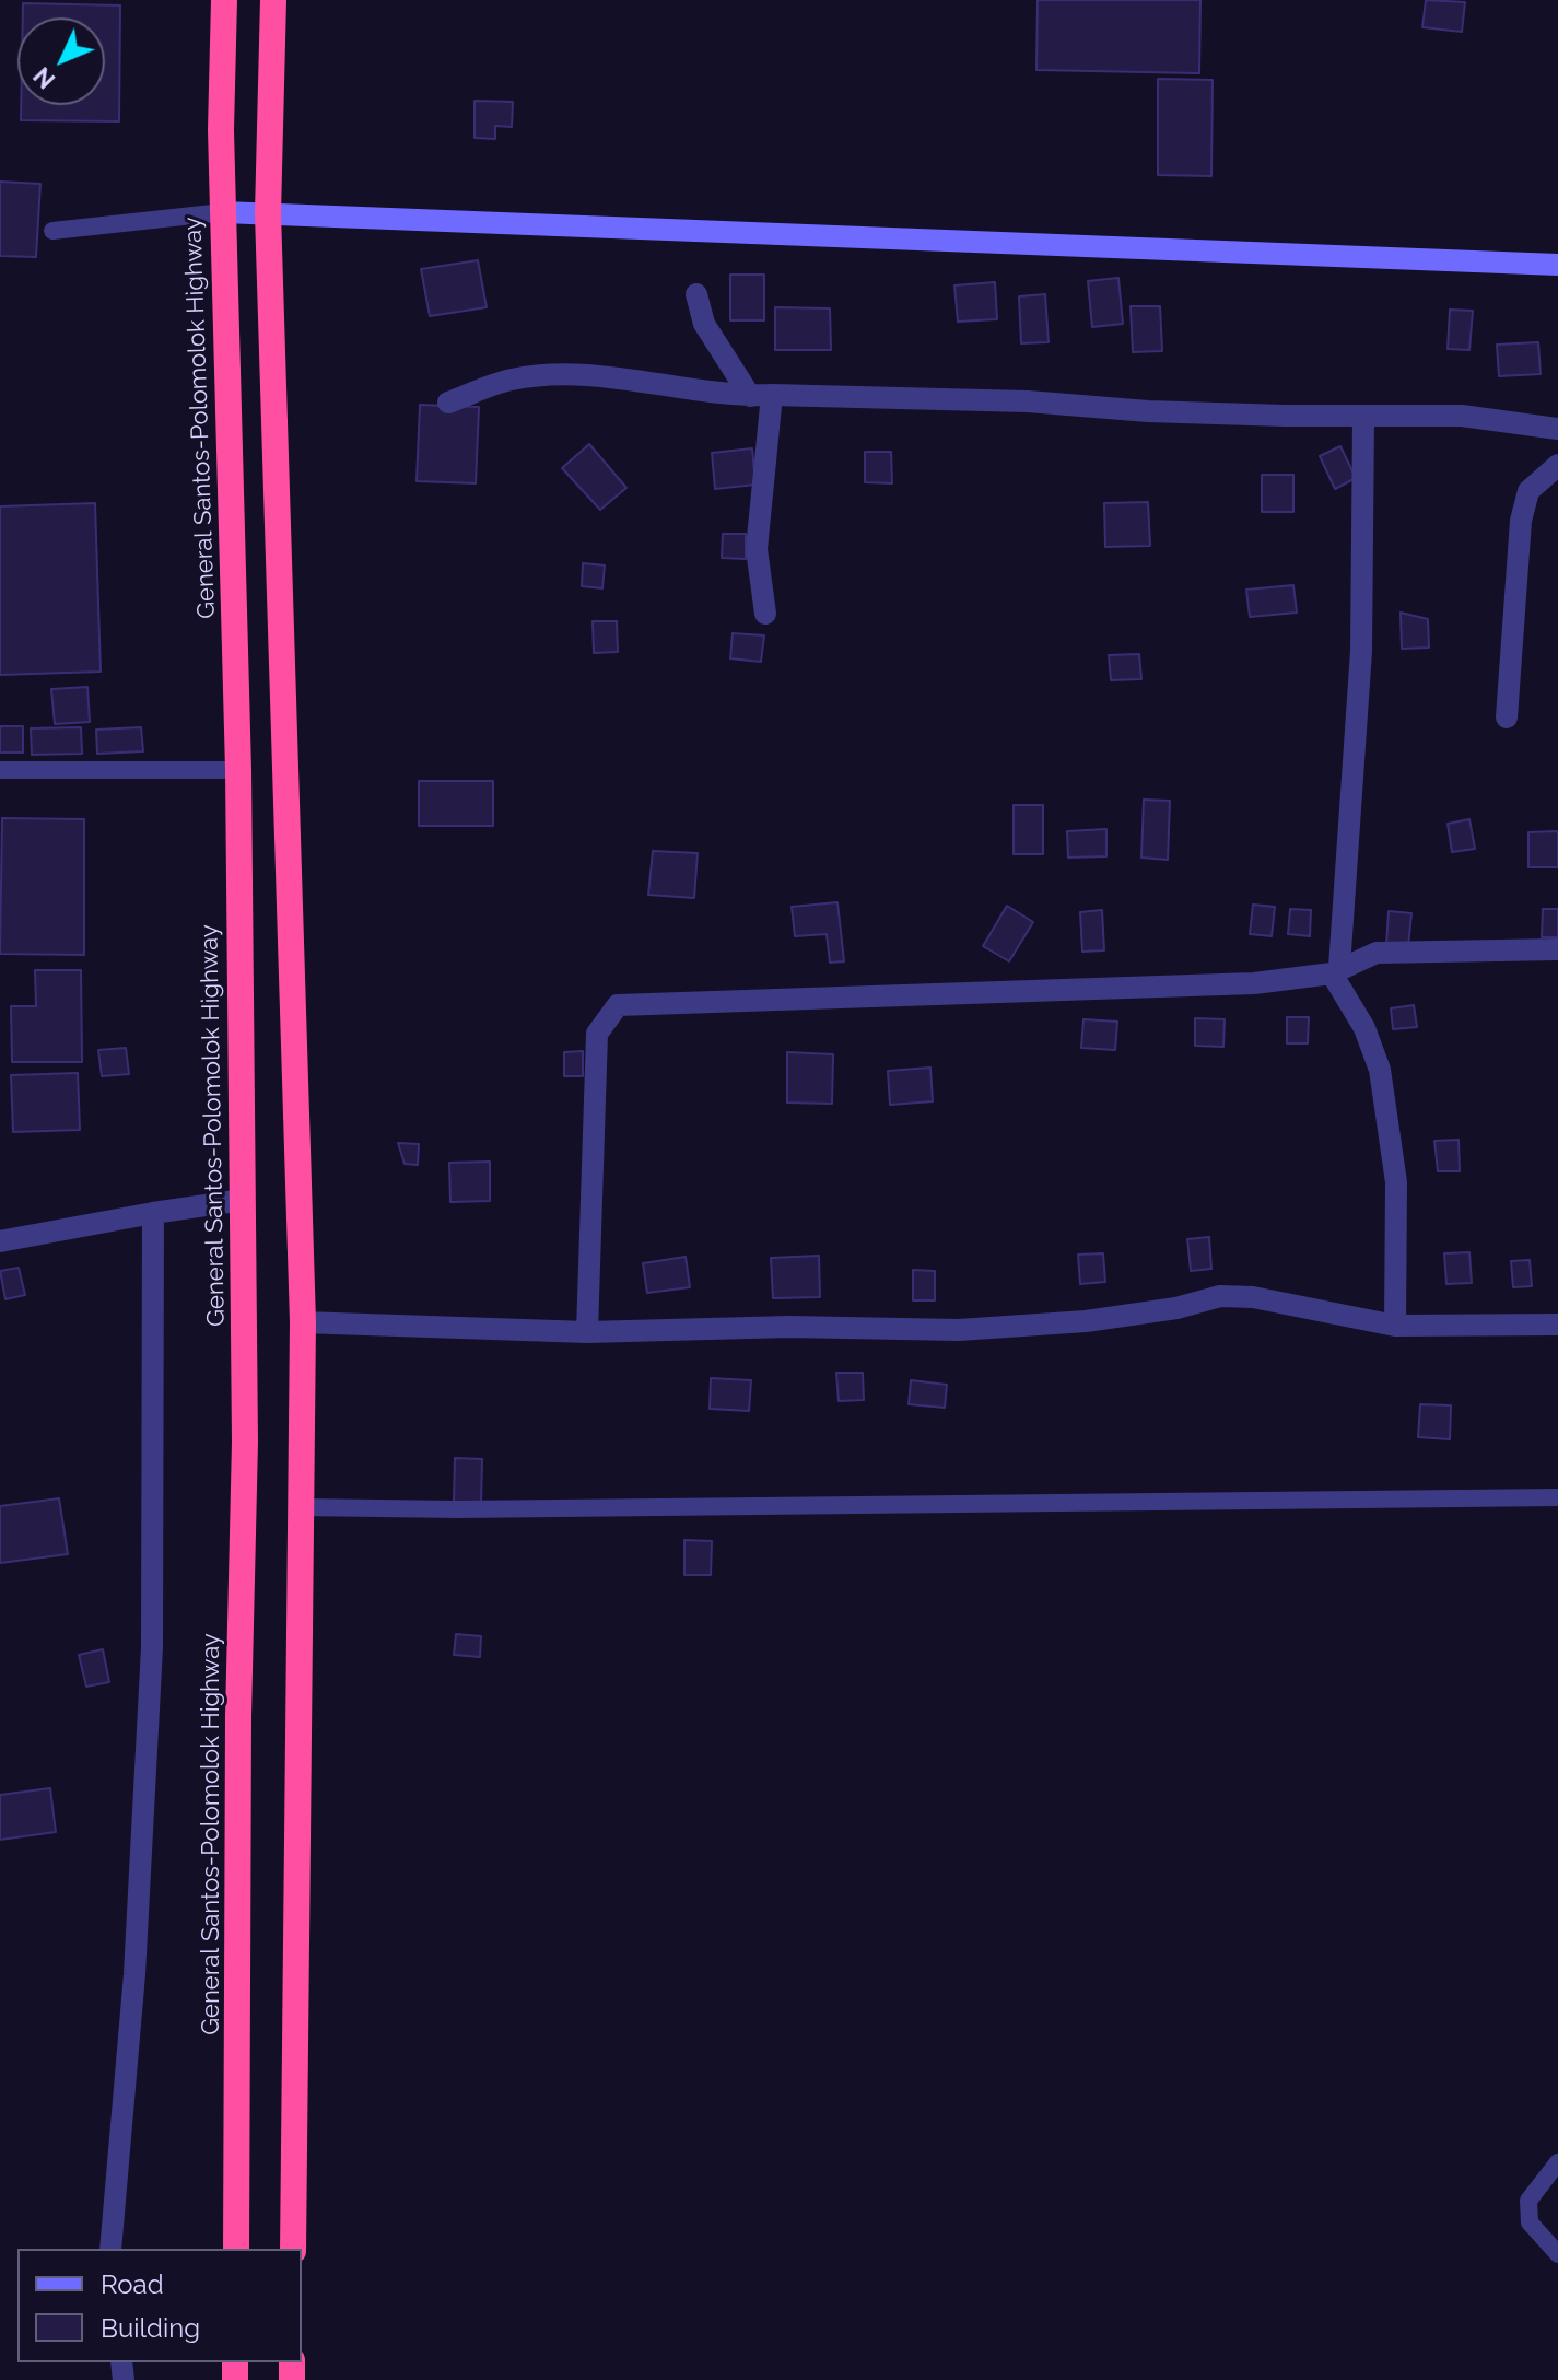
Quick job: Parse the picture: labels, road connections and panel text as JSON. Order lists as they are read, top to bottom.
{
  "streets": {
    "highway": ["General Santos-Polomolok Highway"]
  },
  "legend": ["Road", "Building"],
  "north": "bottom left"
}
